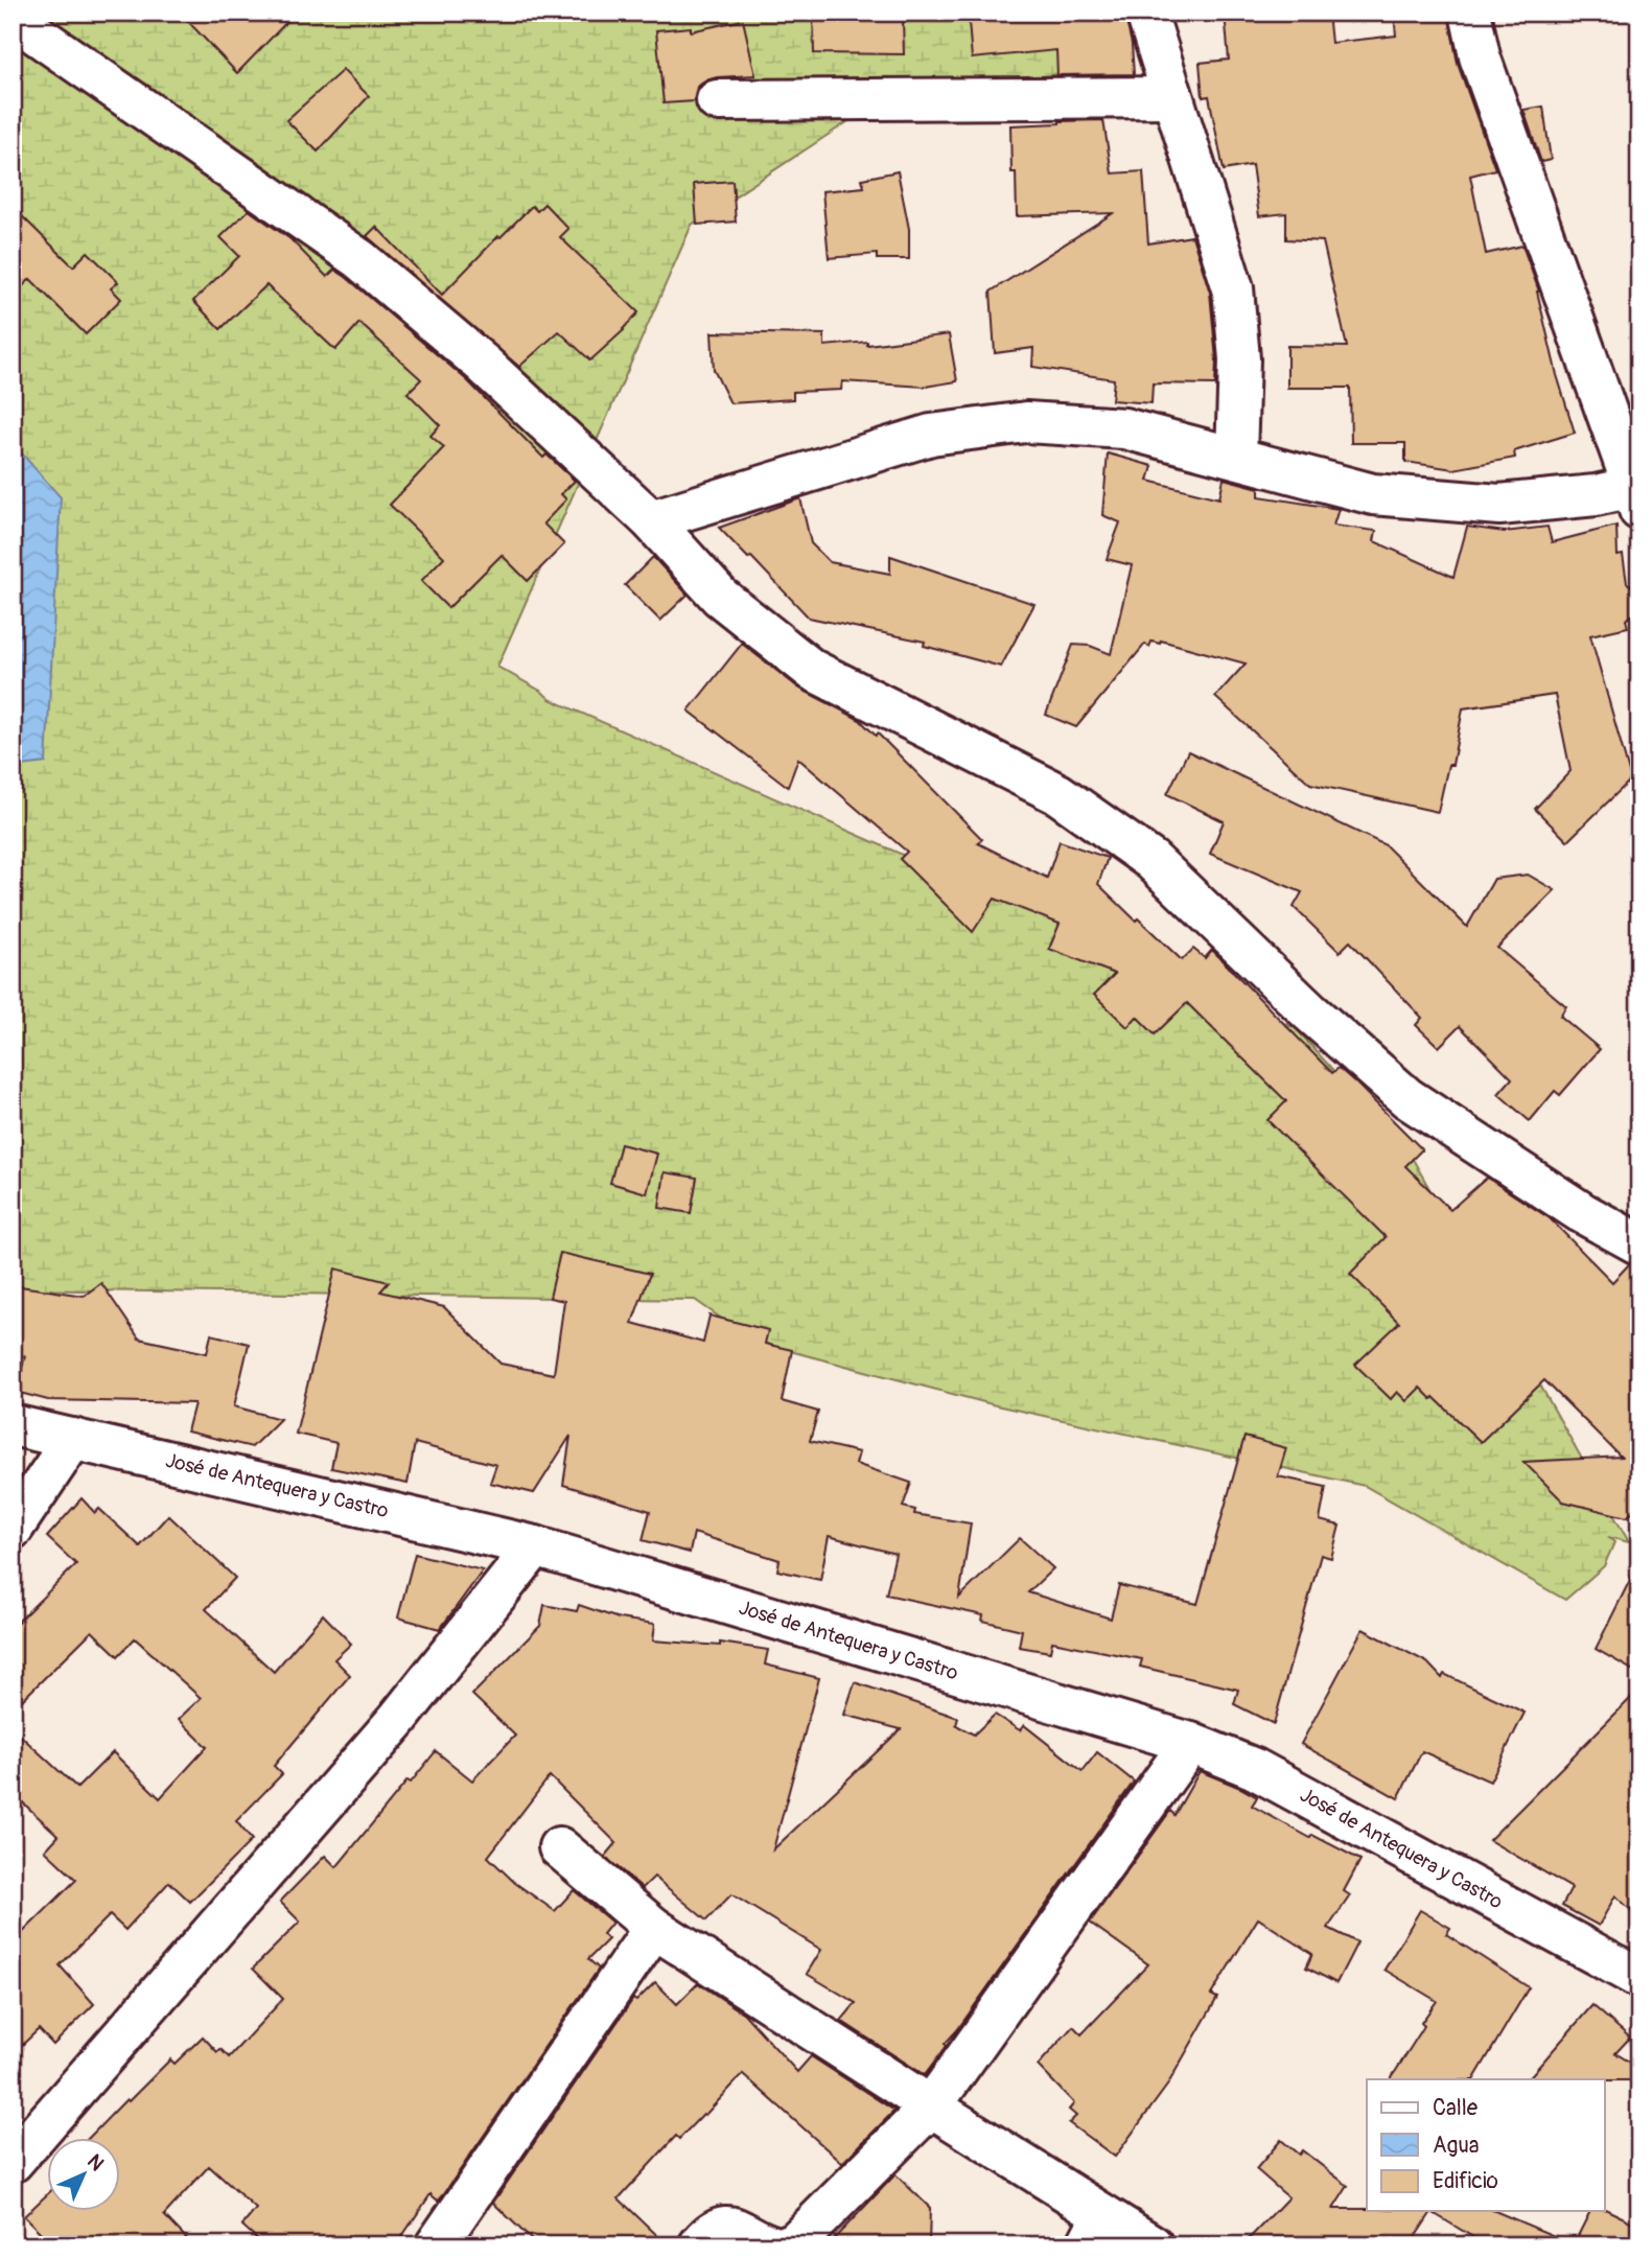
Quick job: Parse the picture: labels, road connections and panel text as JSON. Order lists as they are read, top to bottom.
{
  "streets": {
    "street": ["José de Antequera y Castro"]
  },
  "legend": ["Calle", "Agua", "Edificio"],
  "north": "top right"
}
